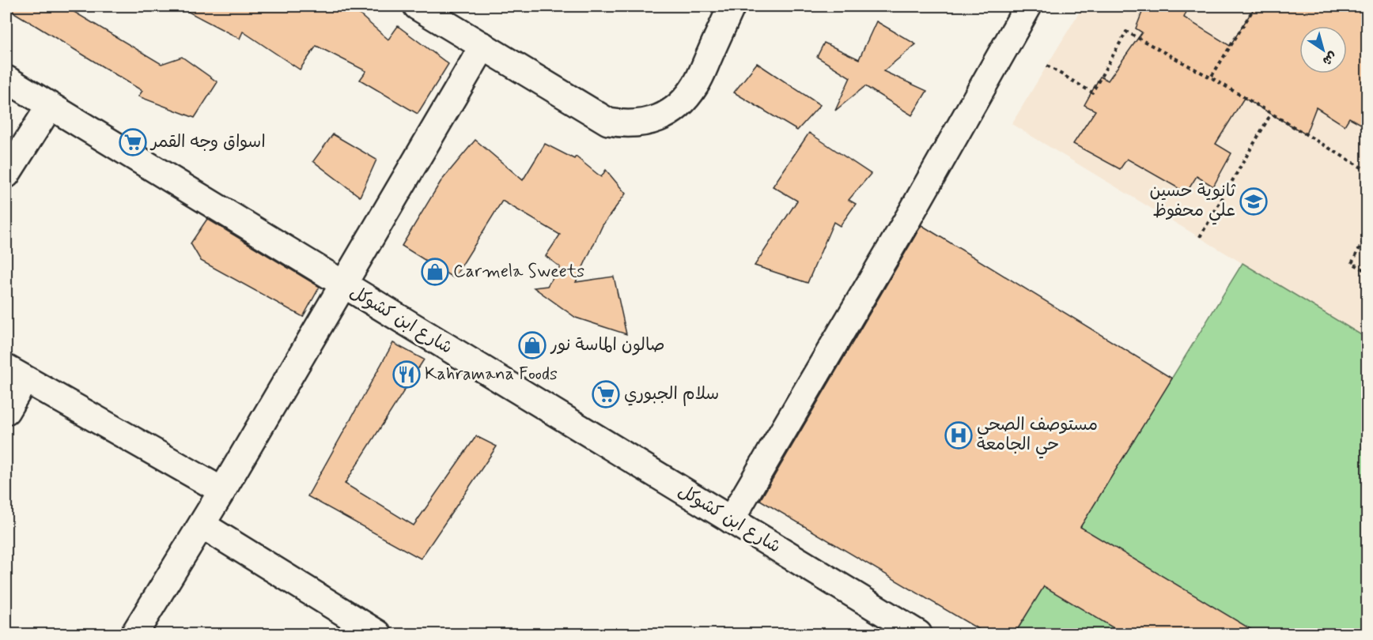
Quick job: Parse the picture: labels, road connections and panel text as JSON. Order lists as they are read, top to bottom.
{
  "streets": {
    "street": ["شارع ابن كشوكل"]
  },
  "places": {
    "supermarket": ["اسواق وجه القمر", "سلام الجبوري"],
    "school or university": ["ثانوية حسين علي محفوظ"],
    "shop": ["Carmela Sweets", "صالون الماسة نور"],
    "restaurant": ["Kahramana Foods"],
    "hospital": ["مستوصف الصحي حي الجامعة"]
  },
  "north": "bottom right"
}
